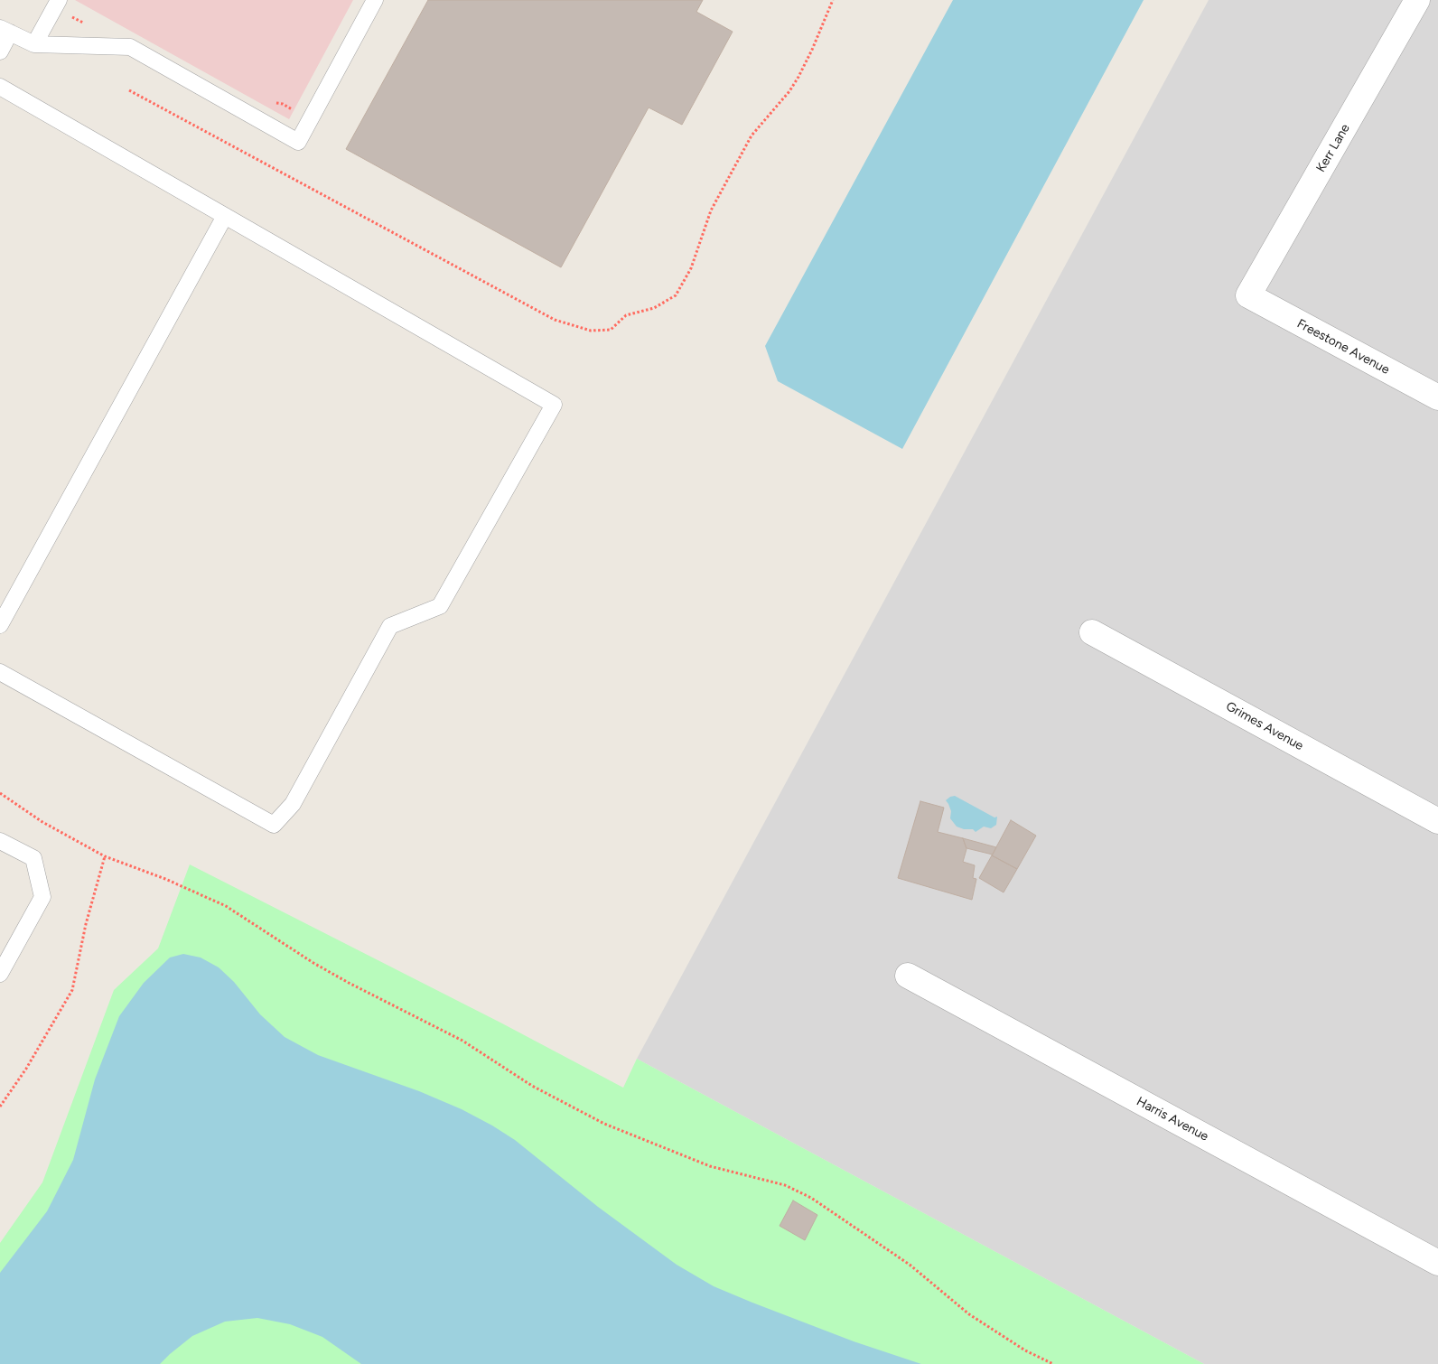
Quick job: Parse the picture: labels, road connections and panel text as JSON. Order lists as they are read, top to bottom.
{
  "streets": {
    "street": [
      "Kerr Lane",
      "Freestone Avenue",
      "Grimes Avenue",
      "Harris Avenue"
    ]
  },
  "crossings": [
    ["Kerr Lane", "Freestone Avenue"]
  ]
}
